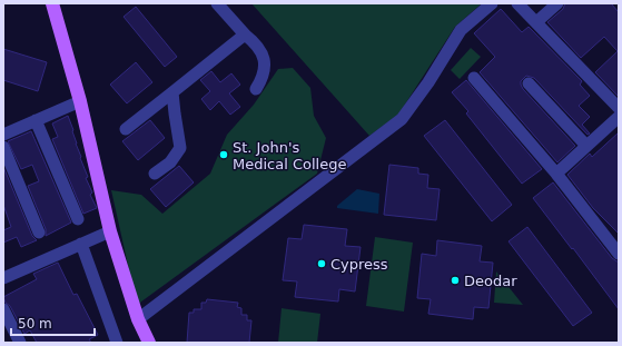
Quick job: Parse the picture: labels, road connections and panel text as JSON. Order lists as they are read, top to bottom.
{
  "places": ["St. John's Medical College", "Cypress", "Deodar"],
  "scale_bar": "50 m"
}
